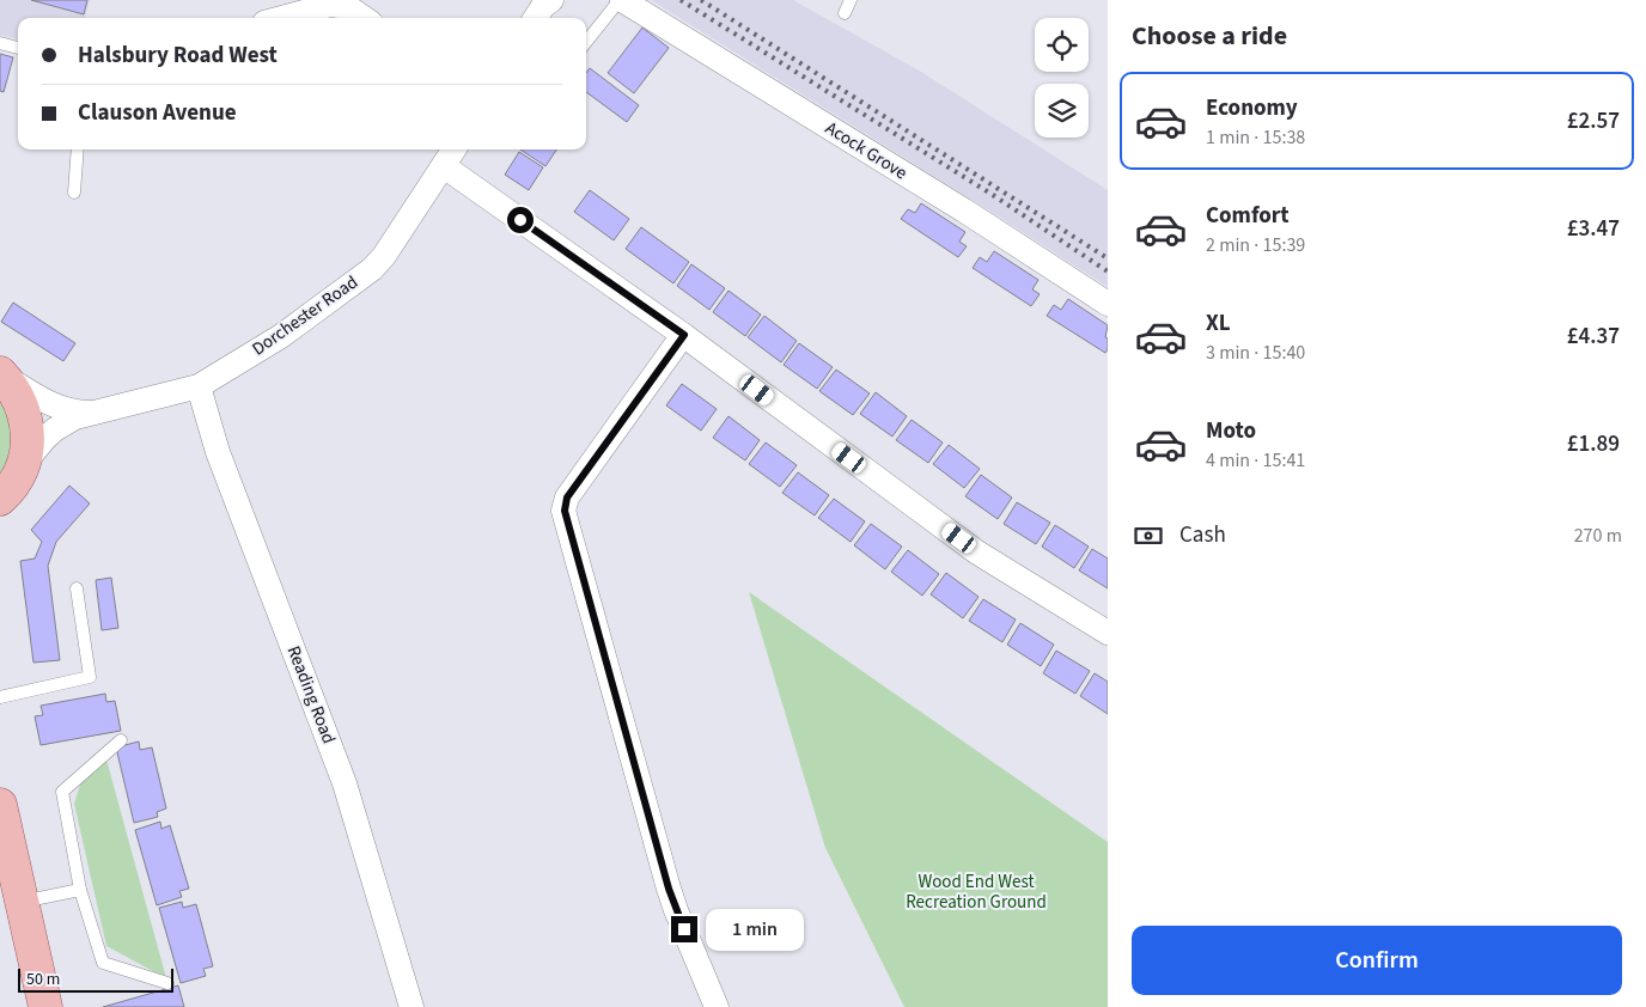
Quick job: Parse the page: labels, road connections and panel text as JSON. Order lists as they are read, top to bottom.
{
  "streets": {
    "street": ["Acock Grove", "Dorchester Road", "Reading Road"]
  },
  "crossings": [
    ["Dorchester Road", "Reading Road"]
  ],
  "parks": ["Wood End West Recreation Ground"],
  "scale_bar": "50 m",
  "page": {
    "heading": "Choose a ride",
    "banner": ["Halsbury Road West", "Clauson Avenue"],
    "list": [
      {
        "name": "Economy",
        "note": "1 min · 15:38",
        "value": "£2.57"
      },
      {
        "name": "Comfort",
        "note": "2 min · 15:39",
        "value": "£3.47"
      },
      {
        "name": "XL",
        "note": "3 min · 15:40",
        "value": "£4.37"
      },
      {
        "name": "Moto",
        "note": "4 min · 15:41",
        "value": "£1.89"
      }
    ],
    "pay": ["Cash", "270 m"],
    "bubble": "1 min",
    "buttons": "Confirm",
    "scale": "50 m"
  }
}
